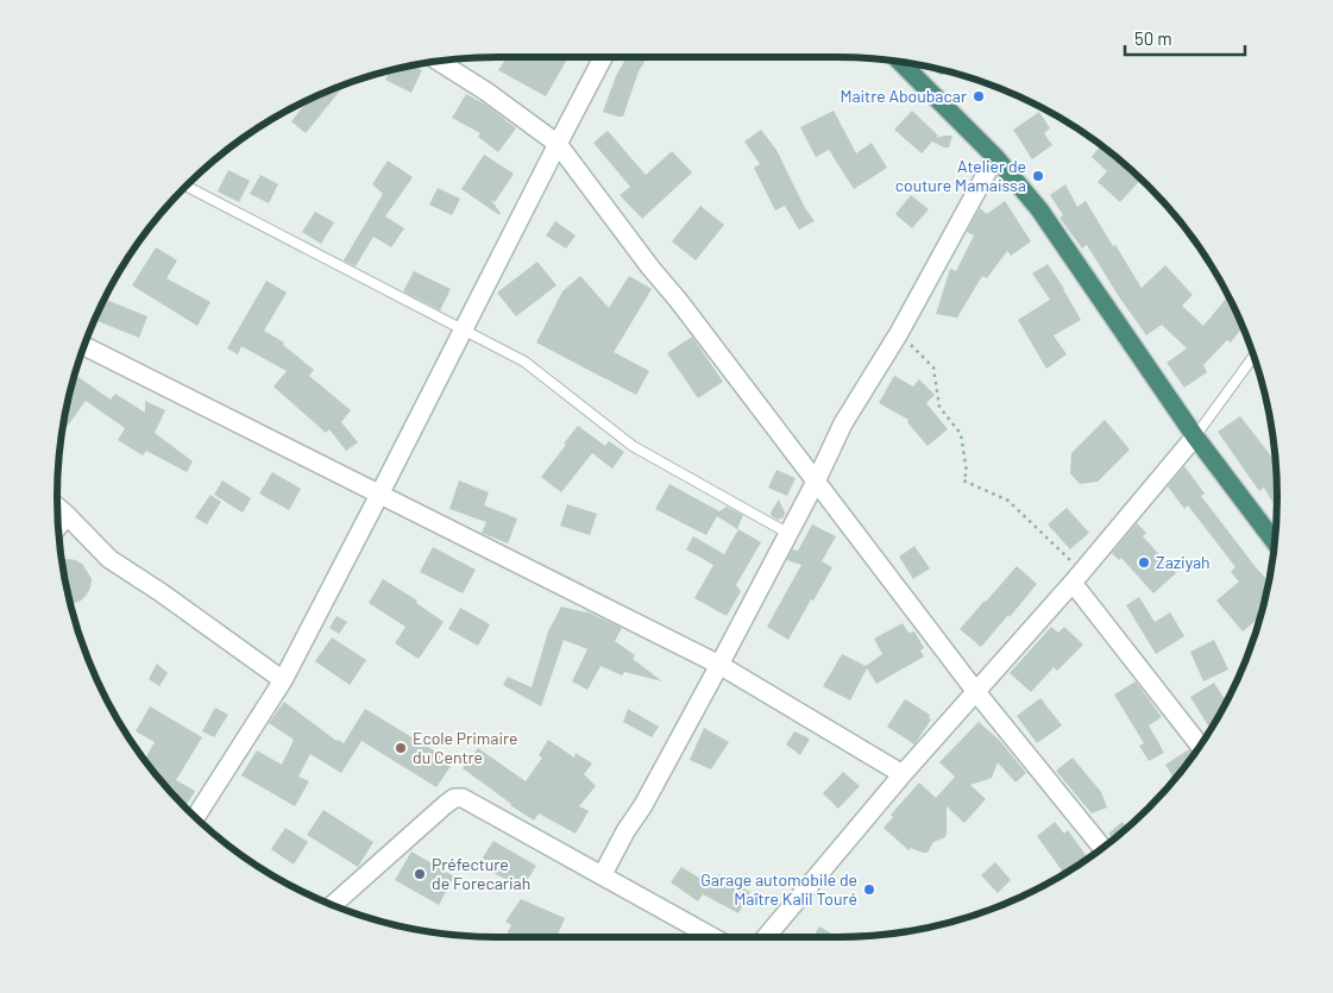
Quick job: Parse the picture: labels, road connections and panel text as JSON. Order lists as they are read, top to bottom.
{
  "places": [
    "Maitre Aboubacar",
    "Atelier de couture Mamaissa",
    "Zaziyah",
    "Ecole Primaire du Centre",
    "Préfecture de Forecariah",
    "Garage automobile de Maître Kalil Touré"
  ],
  "scale_bar": "50 m"
}
